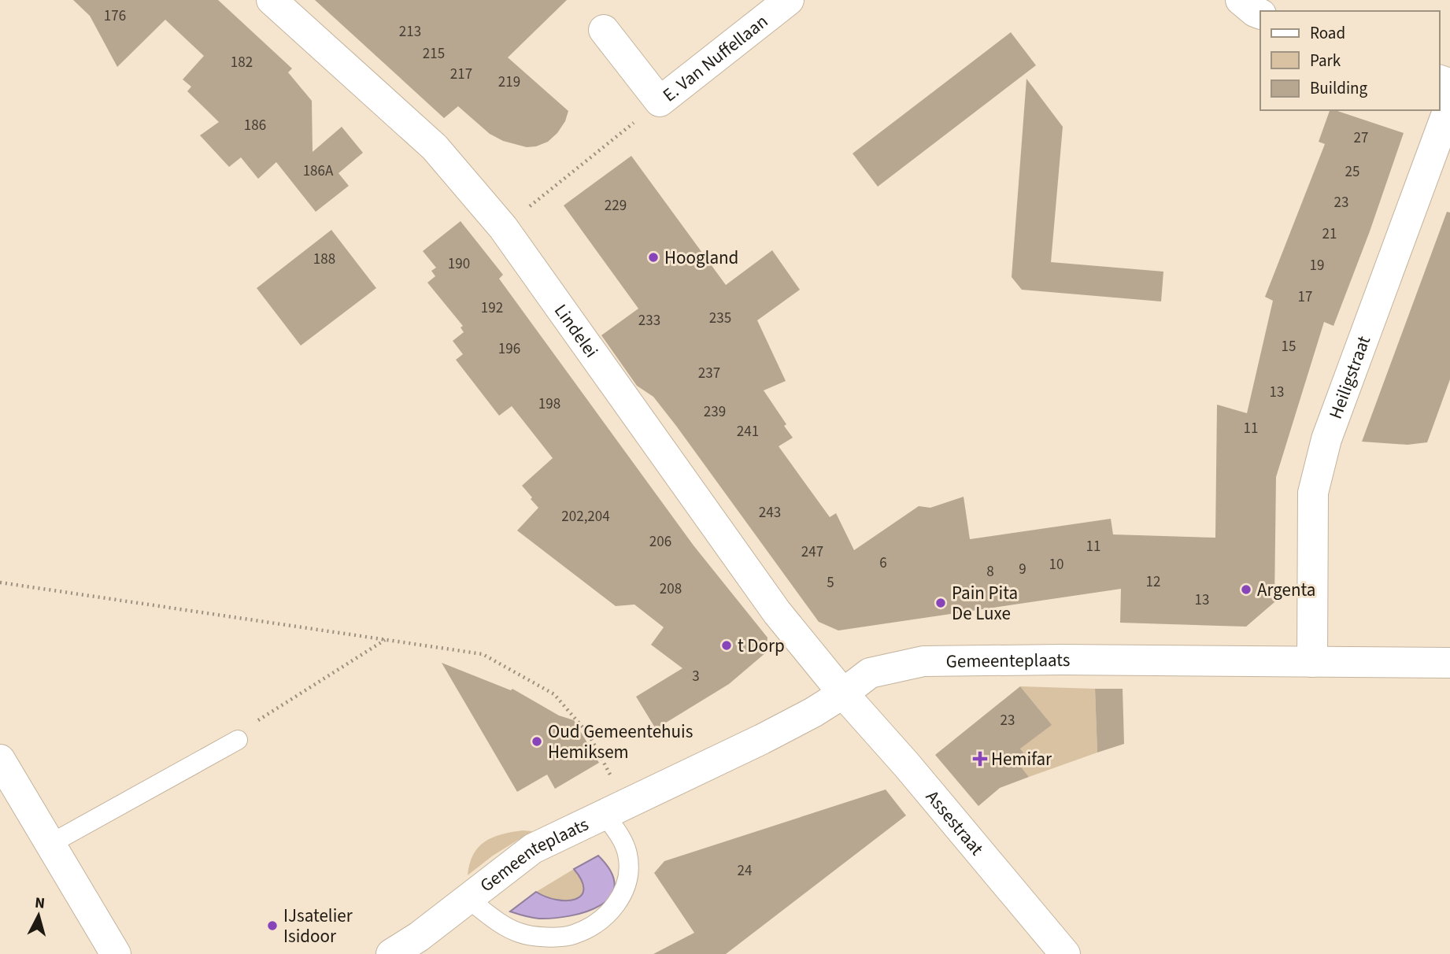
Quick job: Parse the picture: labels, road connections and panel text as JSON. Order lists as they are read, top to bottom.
{
  "streets": {
    "street": [
      "E. Van Nuffellaan",
      "Lindelei",
      "Heiligstraat",
      "Gemeenteplaats",
      "Assestraat"
    ]
  },
  "crossings": [
    ["Lindelei", "Gemeenteplaats"],
    ["Lindelei", "Assestraat"],
    ["Heiligstraat", "Gemeenteplaats"],
    ["Gemeenteplaats", "Assestraat"]
  ],
  "places": {
    "other": [
      "Hoogland",
      "Argenta",
      "Pain Pita De Luxe",
      "t Dorp",
      "Oud Gemeentehuis Hemiksem",
      "IJsatelier Isidoor"
    ],
    "health": ["Hemifar"]
  },
  "house_numbers": [
    "176",
    "213",
    "215",
    "182",
    "217",
    "219",
    "186",
    "27",
    "186A",
    "25",
    "23",
    "229",
    "21",
    "188",
    "190",
    "19",
    "17",
    "192",
    "235",
    "233",
    "15",
    "196",
    "237",
    "13",
    "198",
    "239",
    "11",
    "241",
    "243",
    "202,204",
    "206",
    "11",
    "247",
    "6",
    "10",
    "9",
    "8",
    "12",
    "5",
    "208",
    "13",
    "3",
    "23",
    "24"
  ],
  "legend": ["Road", "Park", "Building"],
  "north": "top"
}
